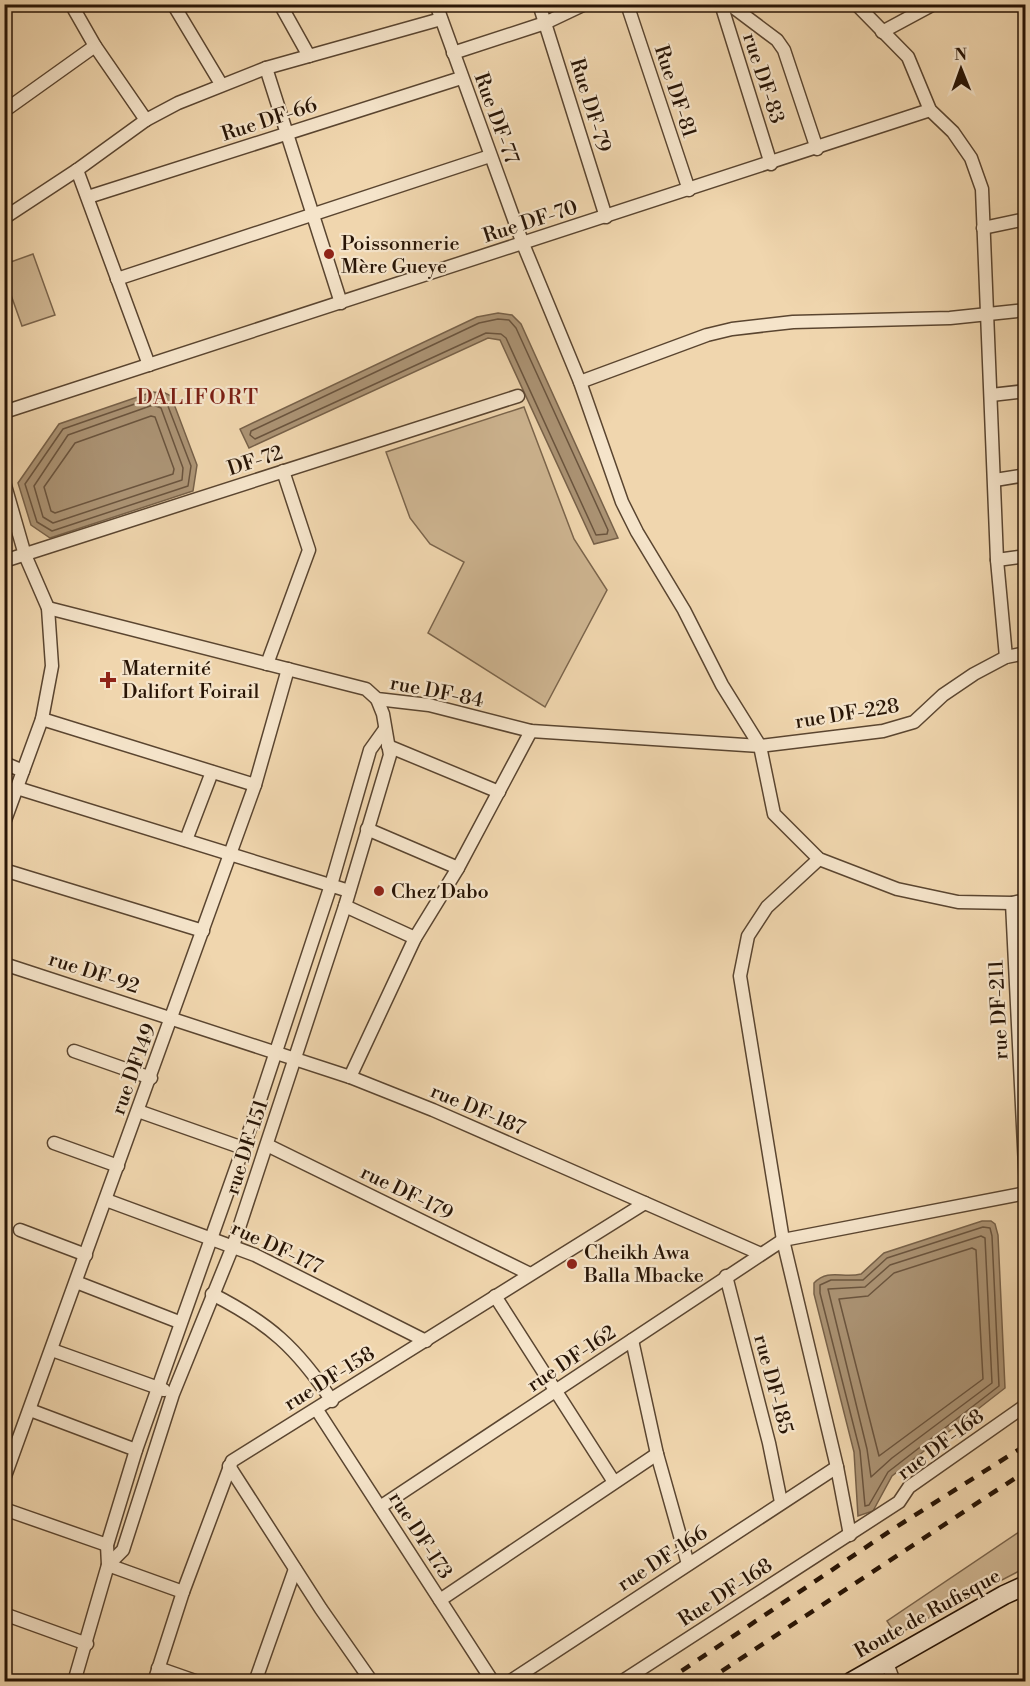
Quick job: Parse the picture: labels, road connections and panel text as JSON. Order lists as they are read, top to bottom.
{
  "streets": {
    "main road": ["Route de Rufisque"],
    "street": [
      "rue DF-83",
      "Rue DF-81",
      "Rue DF-79",
      "Rue DF-77",
      "Rue DF-66",
      "Rue DF-70",
      "DF-72",
      "rue DF-84",
      "rue DF-228",
      "rue DF-92",
      "rue DF-211",
      "rue DF149",
      "rue DF-187",
      "rue DF-151",
      "rue DF-179",
      "rue DF-177",
      "rue DF-162",
      "rue DF-158",
      "rue DF-185",
      "rue DF-168",
      "rue DF-173",
      "rue DF-166",
      "Rue DF-168"
    ]
  },
  "crossings": [
    ["rue DF-83", "Rue DF-70"],
    ["Rue DF-81", "Rue DF-70"],
    ["Rue DF-79", "Rue DF-70"],
    ["Rue DF-77", "Rue DF-66"],
    ["Rue DF-77", "Rue DF-70"],
    ["Rue DF-77", "rue DF-84"],
    ["Rue DF-77", "rue DF-228"],
    ["rue DF-84", "rue DF-228"],
    ["rue DF-84", "rue DF149"],
    ["rue DF-84", "rue DF-151"],
    ["rue DF-92", "rue DF149"],
    ["rue DF-92", "rue DF-187"],
    ["rue DF149", "rue DF-187"],
    ["rue DF149", "rue DF-177"],
    ["rue DF-187", "rue DF-151"],
    ["rue DF-187", "rue DF-162"],
    ["rue DF-187", "rue DF-158"],
    ["rue DF-151", "rue DF-179"],
    ["rue DF-151", "rue DF-177"],
    ["rue DF-179", "rue DF-158"],
    ["rue DF-177", "rue DF-158"],
    ["rue DF-162", "rue DF-185"],
    ["rue DF-162", "rue DF-173"],
    ["rue DF-158", "rue DF-173"],
    ["rue DF-185", "rue DF-166"],
    ["rue DF-168", "Rue DF-168"]
  ],
  "districts": ["DALIFORT"],
  "places": {
    "other": ["Poissonnerie Mère Gueye", "Chez Dabo", "Cheikh Awa Balla Mbacke"],
    "health": ["Maternité Dalifort Foirail"]
  },
  "north": "top"
}
